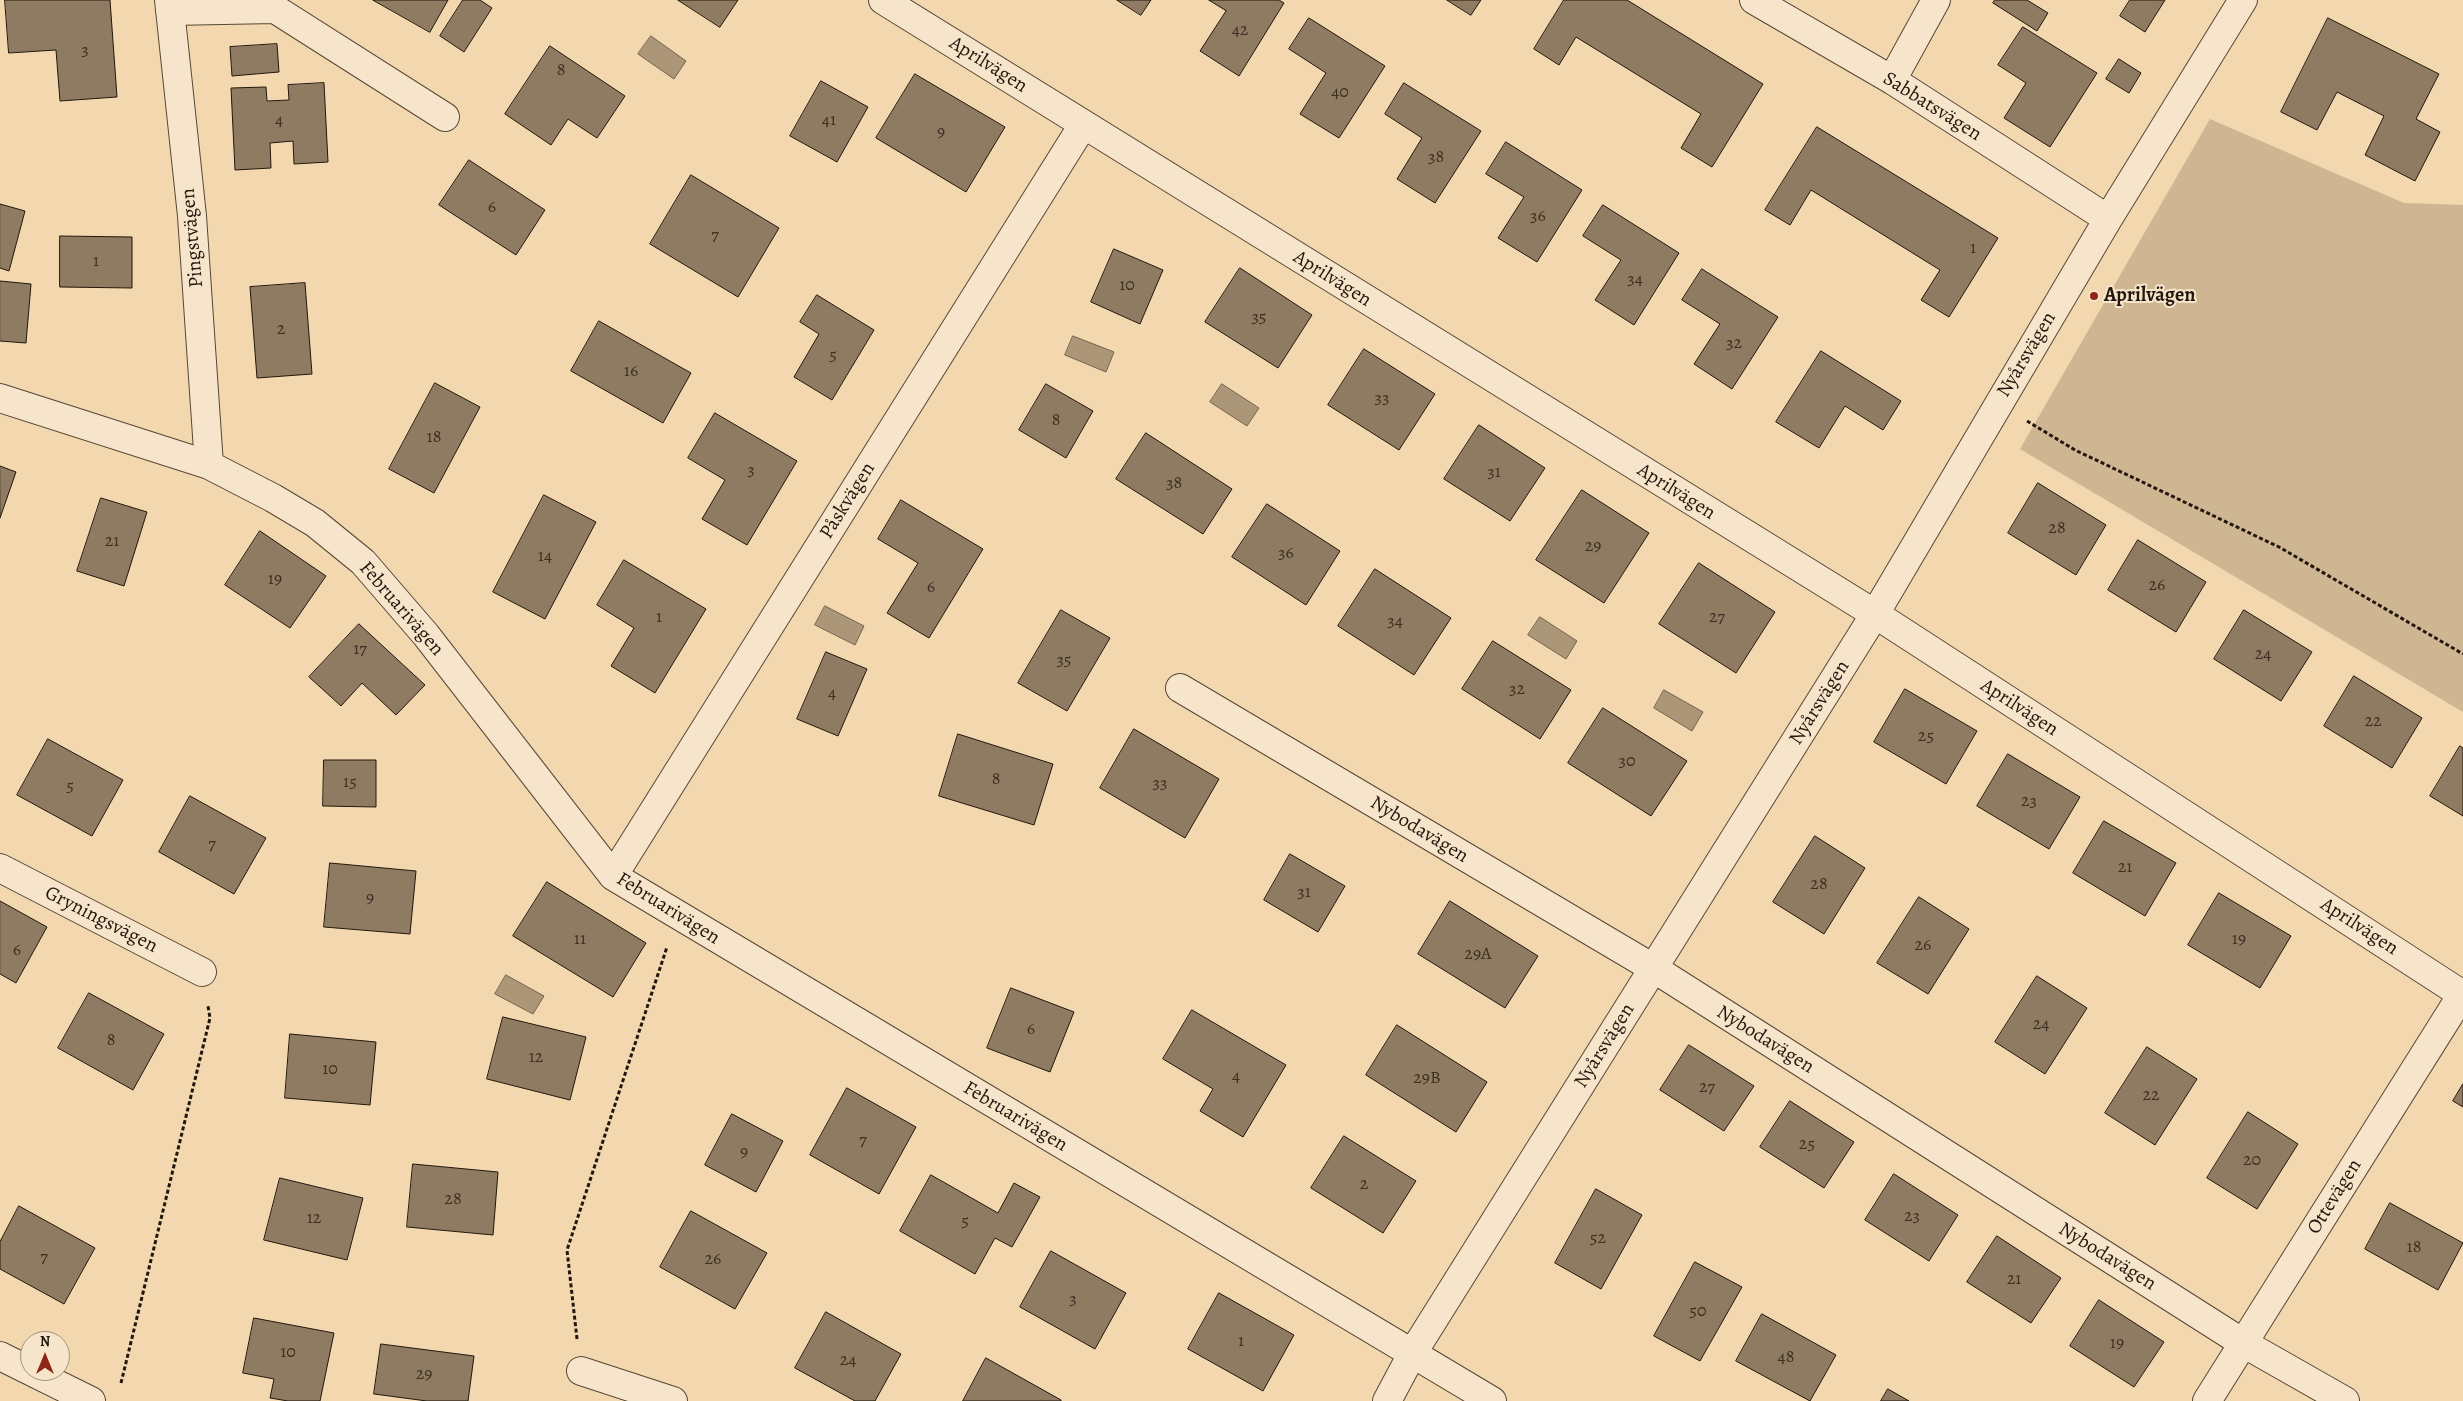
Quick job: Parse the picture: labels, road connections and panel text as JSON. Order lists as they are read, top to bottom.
{
  "streets": {
    "street": [
      "Aprilvägen",
      "Sabbatsvägen",
      "Pingstvägen",
      "Nyårsvägen",
      "Påskvägen",
      "Februarivägen",
      "Nybodavägen",
      "Gryningsvägen",
      "Ottevägen"
    ]
  },
  "crossings": [
    ["Aprilvägen", "Nyårsvägen"],
    ["Aprilvägen", "Påskvägen"],
    ["Aprilvägen", "Ottevägen"],
    ["Sabbatsvägen", "Nyårsvägen"],
    ["Pingstvägen", "Februarivägen"],
    ["Nyårsvägen", "Februarivägen"],
    ["Nyårsvägen", "Nybodavägen"],
    ["Påskvägen", "Februarivägen"],
    ["Nybodavägen", "Ottevägen"]
  ],
  "places": ["Aprilvägen"],
  "house_numbers": [
    "42",
    "3",
    "8",
    "40",
    "4",
    "41",
    "9",
    "38",
    "6",
    "36",
    "7",
    "1",
    "1",
    "34",
    "10",
    "35",
    "2",
    "32",
    "5",
    "16",
    "33",
    "8",
    "18",
    "3",
    "31",
    "38",
    "28",
    "21",
    "29",
    "36",
    "14",
    "19",
    "26",
    "6",
    "1",
    "27",
    "34",
    "17",
    "24",
    "35",
    "32",
    "4",
    "22",
    "25",
    "30",
    "8",
    "15",
    "33",
    "5",
    "23",
    "7",
    "21",
    "28",
    "31",
    "9",
    "11",
    "19",
    "26",
    "6",
    "29A",
    "24",
    "6",
    "8",
    "12",
    "10",
    "4",
    "29B",
    "27",
    "22",
    "7",
    "25",
    "9",
    "20",
    "2",
    "28",
    "23",
    "12",
    "5",
    "52",
    "18",
    "7",
    "26",
    "21",
    "3",
    "50",
    "1",
    "19",
    "10",
    "48",
    "24",
    "29"
  ],
  "north": "top"
}
